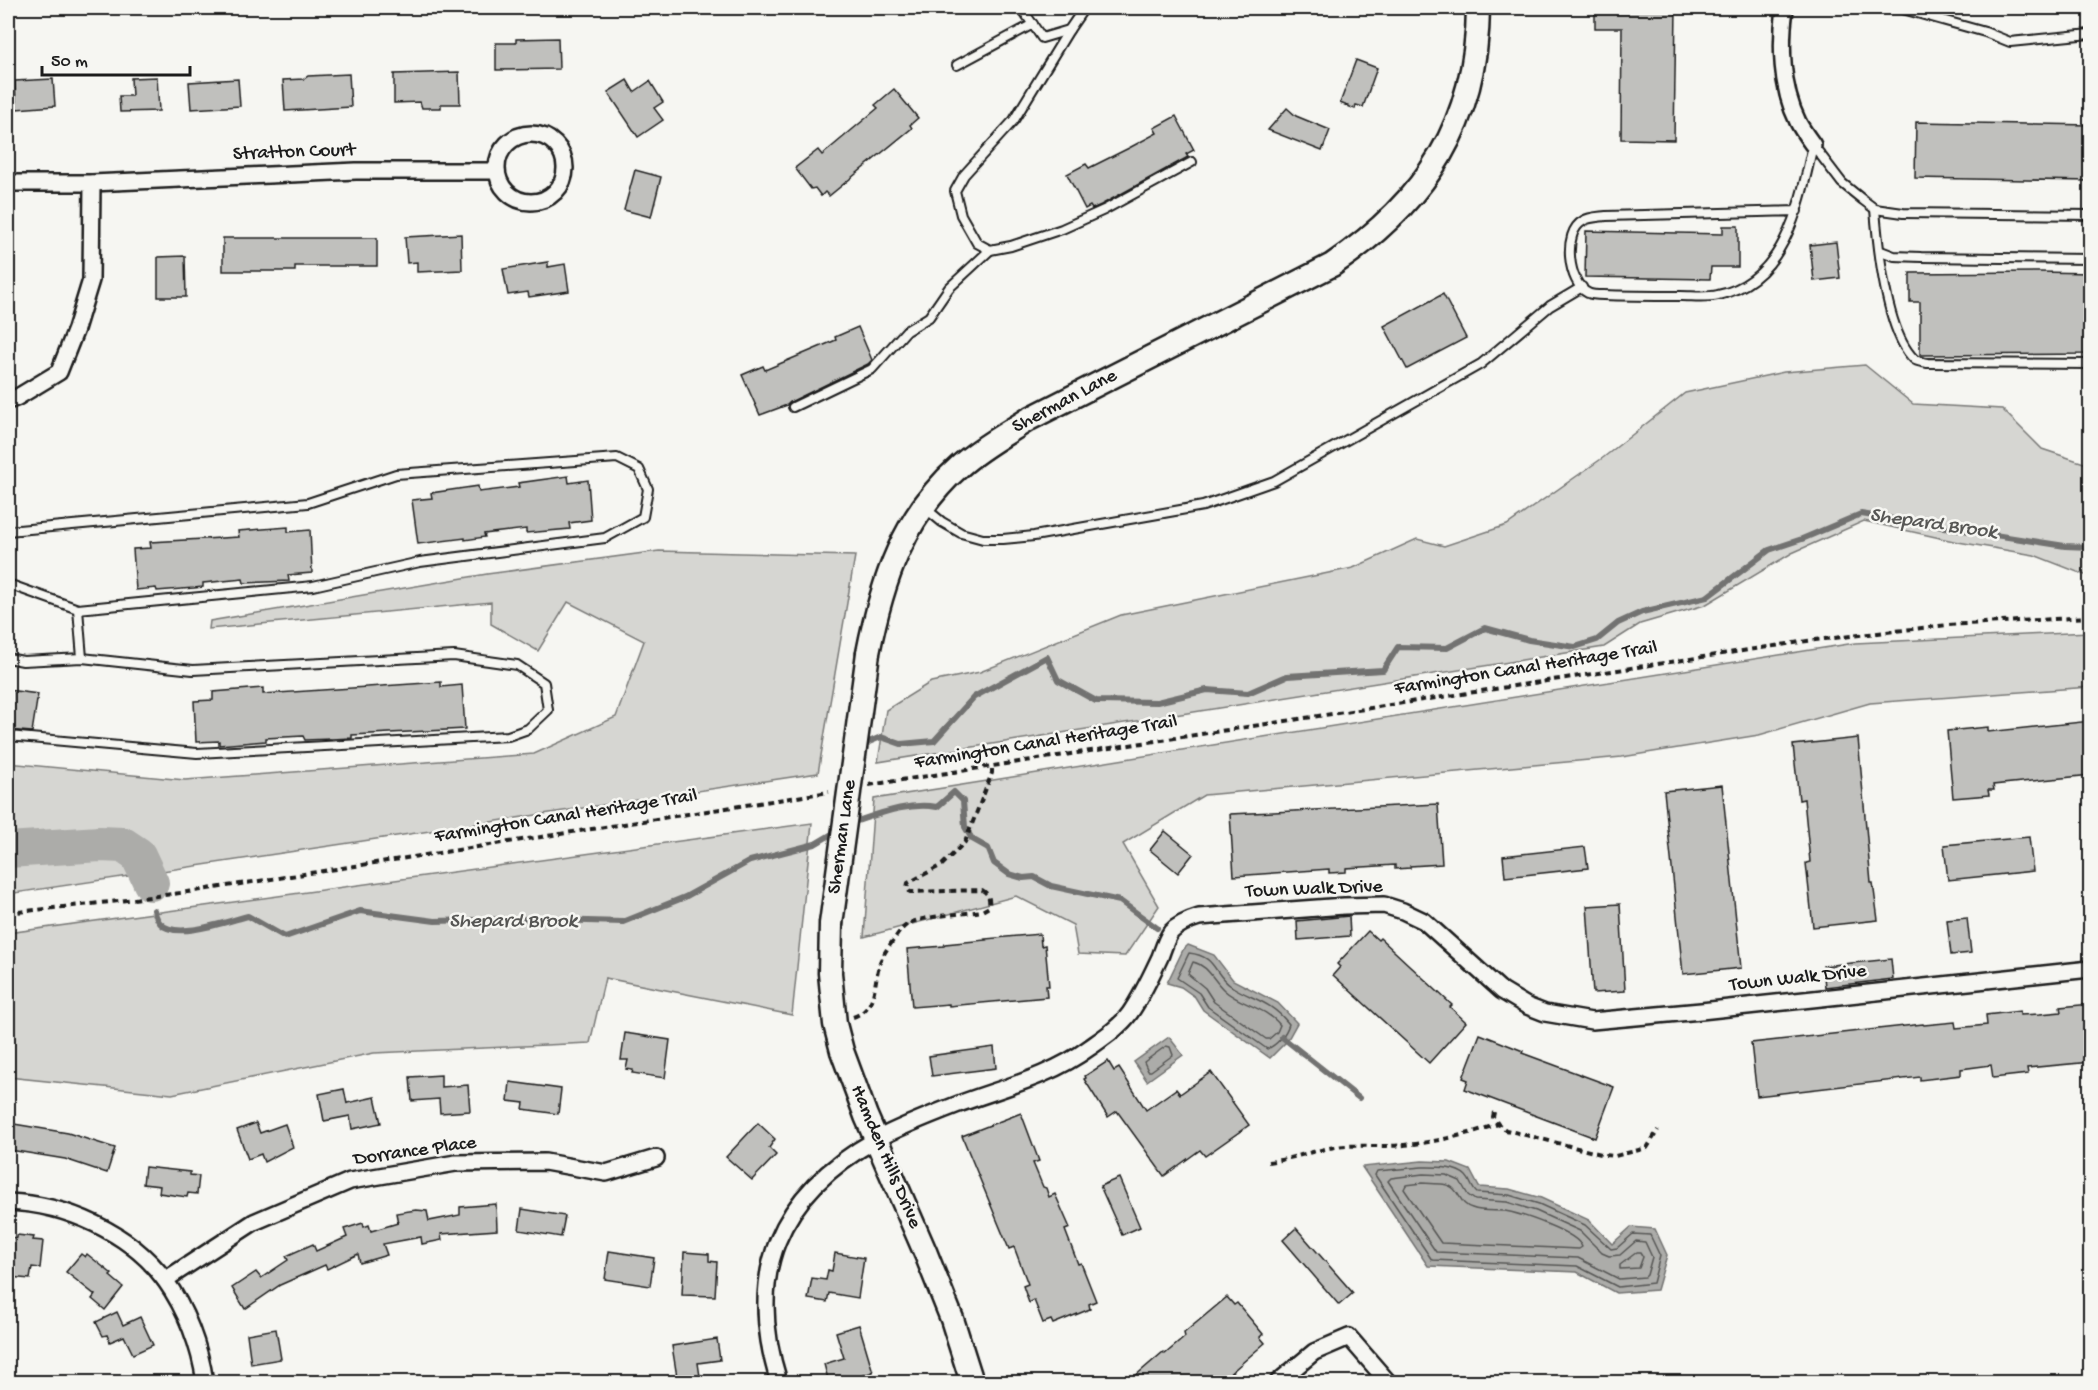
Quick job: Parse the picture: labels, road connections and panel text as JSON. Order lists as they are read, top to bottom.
{
  "streets": {
    "street": [
      "Stratton Court",
      "Sherman Lane",
      "Town Walk Drive",
      "Dorrance Place",
      "Hamden Hills Drive"
    ],
    "path": ["Farmington Canal Heritage Trail"]
  },
  "crossings": [
    ["Sherman Lane", "Hamden Hills Drive"],
    ["Town Walk Drive", "Hamden Hills Drive"]
  ],
  "water": ["Shepard Brook"],
  "scale_bar": "50 m"
}
